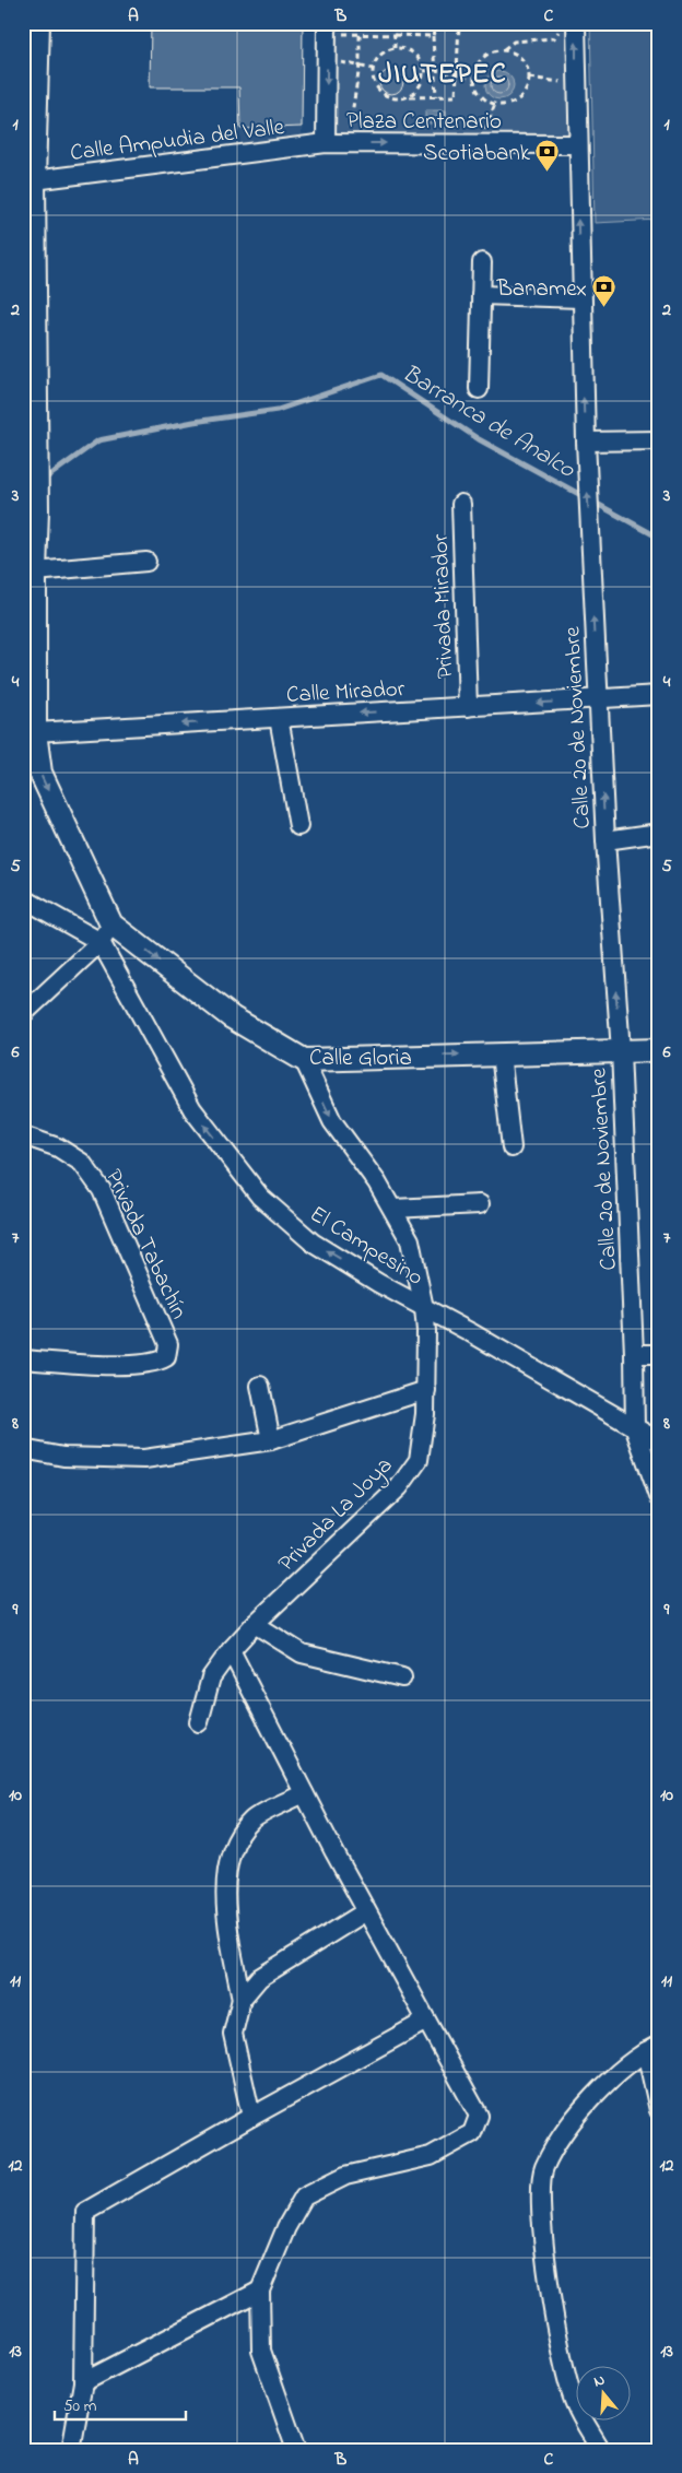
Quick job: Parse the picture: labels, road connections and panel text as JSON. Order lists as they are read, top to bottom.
{
  "streets": {
    "main road": ["Calle Gloria"],
    "street": [
      "Plaza Centenario",
      "Calle Ampudia del Valle",
      "Privada Mirador",
      "Calle Mirador",
      "Calle 20 de Noviembre",
      "Privada Tabachín",
      "El Campesino",
      "Privada La Joya"
    ]
  },
  "crossings": [
    ["Plaza Centenario", "Calle Ampudia del Valle"],
    ["Plaza Centenario", "Calle 20 de Noviembre"],
    ["Privada Mirador", "Calle Mirador"],
    ["Calle Mirador", "Calle 20 de Noviembre"],
    ["Calle 20 de Noviembre", "Calle Gloria"],
    ["Calle 20 de Noviembre", "El Campesino"],
    ["Calle Gloria", "El Campesino"],
    ["Calle Gloria", "Privada La Joya"],
    ["El Campesino", "Privada La Joya"]
  ],
  "one_way": [
    "Calle Mirador",
    "Calle 20 de Noviembre",
    "Calle Gloria",
    "El Campesino"
  ],
  "districts": ["JIUTEPEC"],
  "water": ["Barranca de Analco"],
  "places": {
    "bank": ["Scotiabank", "Banamex"]
  },
  "scale_bar": "50 m",
  "north": "top",
  "grid": {
    "columns": ["A", "B", "C"],
    "rows": [
      "1",
      "2",
      "3",
      "4",
      "5",
      "6",
      "7",
      "8",
      "9",
      "10",
      "11",
      "12",
      "13"
    ]
  }
}
